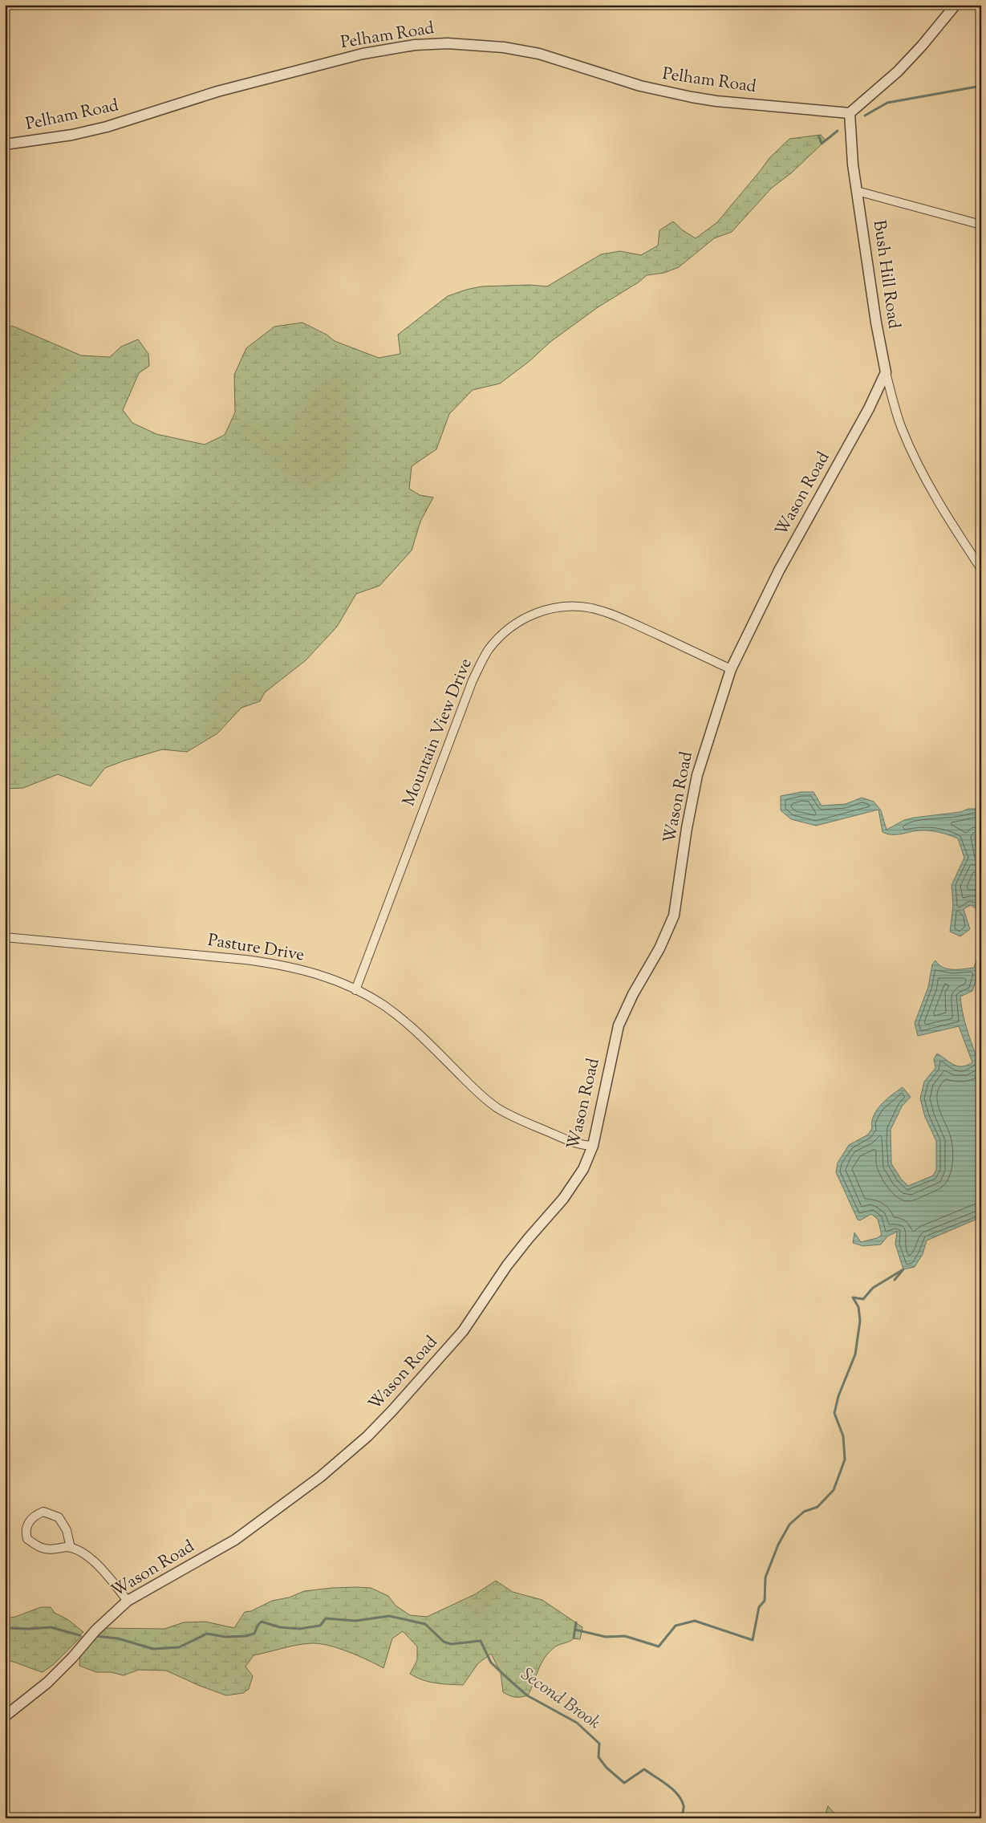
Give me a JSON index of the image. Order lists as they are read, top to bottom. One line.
{"streets":{"street":["Pelham Road","Bush Hill Road","Wason Road","Mountain View Drive","Pasture Drive"]},"crossings":[["Pelham Road","Bush Hill Road"],["Bush Hill Road","Wason Road"],["Wason Road","Mountain View Drive"],["Wason Road","Pasture Drive"],["Mountain View Drive","Pasture Drive"]],"water":["Second Brook"]}
